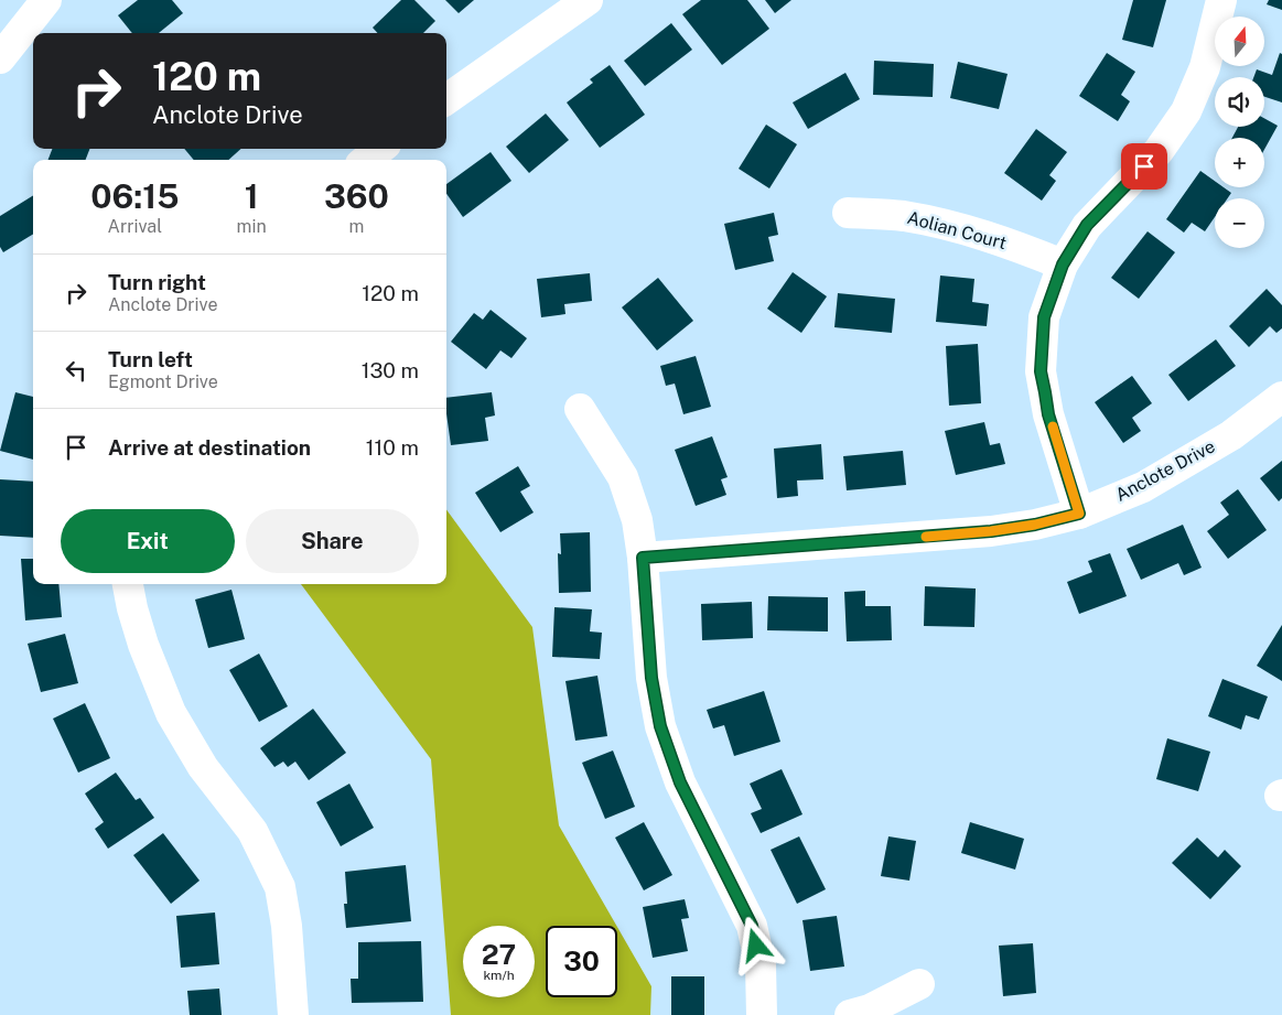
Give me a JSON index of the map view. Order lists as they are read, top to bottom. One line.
{"streets":{"street":["Aolian Court","Anclote Drive"]},"north":"top","page":{"map_buttons":["+","−"],"turn":["120 m","Anclote Drive"],"eta":["06:15","Arrival","1","min","360","m"],"list":[{"name":"Turn right","note":"Anclote Drive","value":"120 m"},{"name":"Turn left","note":"Egmont Drive","value":"130 m"},{"name":"Arrive at destination","value":"110 m"}],"buttons":["Exit","Share"],"speed":"27 km/h","limit":"30"}}
